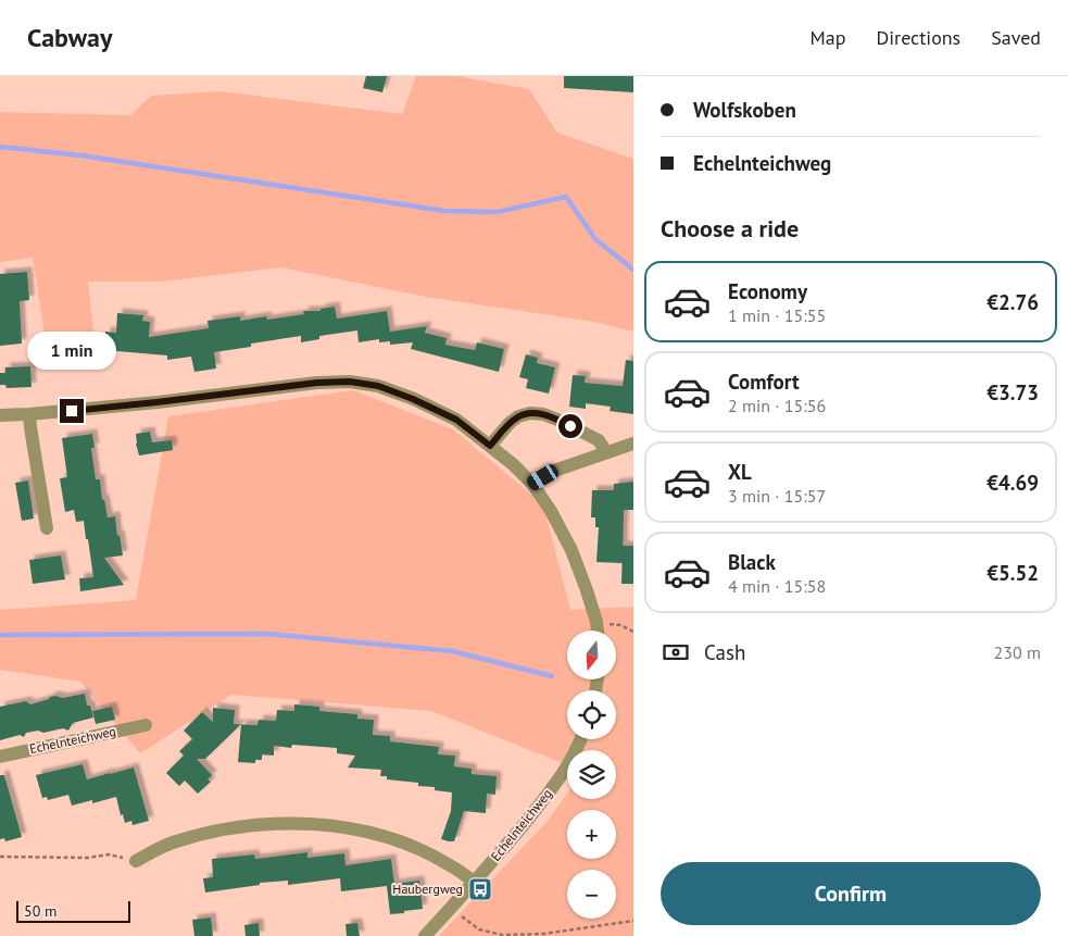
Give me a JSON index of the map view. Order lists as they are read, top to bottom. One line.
{"streets":{"street":["Echelnteichweg"]},"places":{"bus stop":["Haubergweg"]},"scale_bar":"50 m","north":"bottom","page":{"header":"Cabway","nav":["Map","Directions","Saved"],"banner":["Wolfskoben","Echelnteichweg"],"heading":"Choose a ride","list":[{"name":"Economy","note":"1 min · 15:55","value":"€2.76"},{"name":"Comfort","note":"2 min · 15:56","value":"€3.73"},{"name":"XL","note":"3 min · 15:57","value":"€4.69"},{"name":"Black","note":"4 min · 15:58","value":"€5.52"}],"bubble":"1 min","pay":["Cash","230 m"],"map_buttons":["+","−"],"buttons":"Confirm","scale":"50 m"}}
